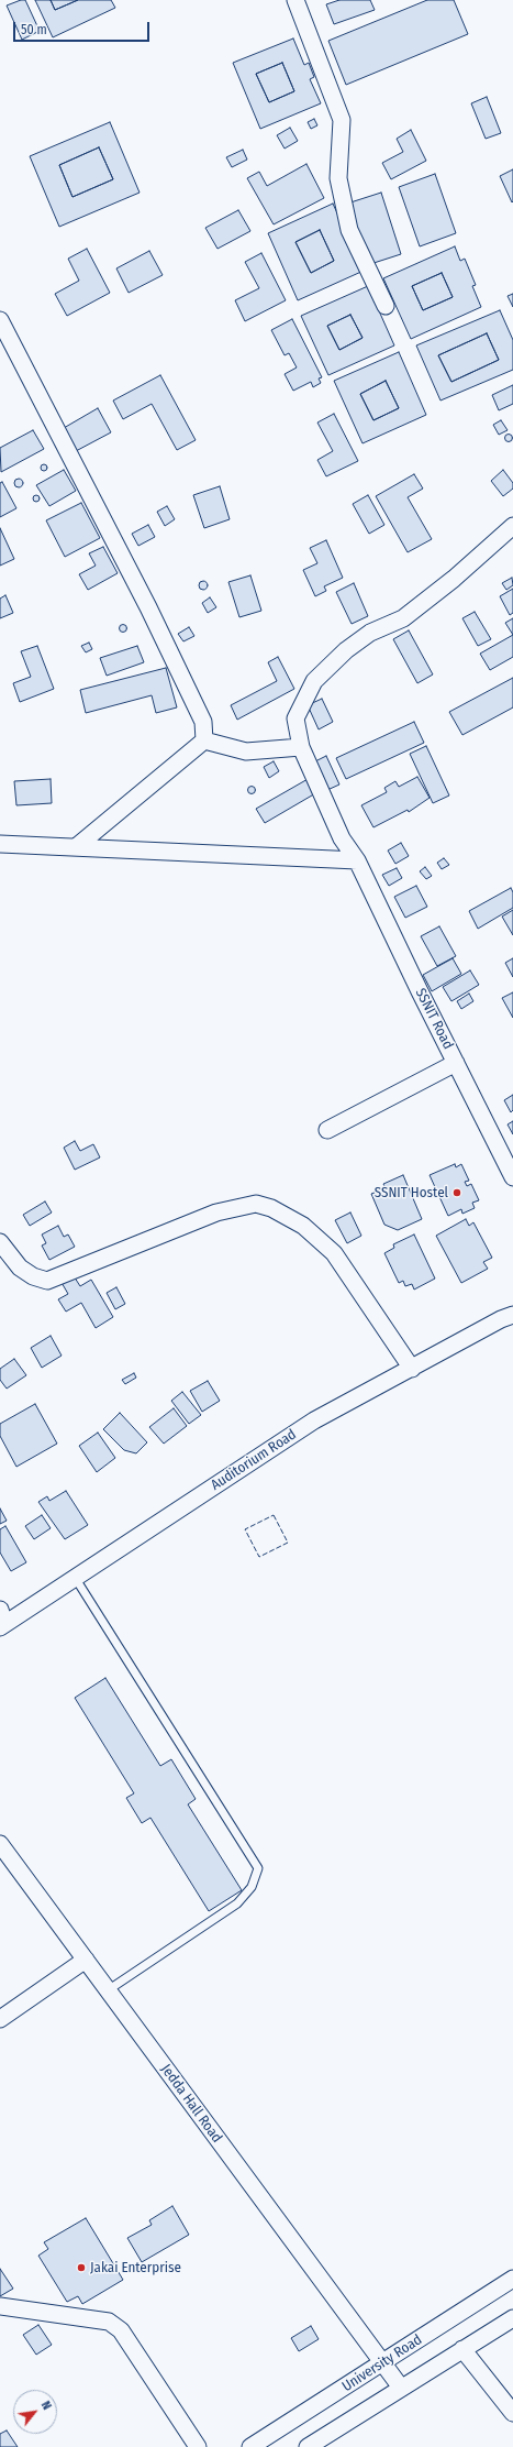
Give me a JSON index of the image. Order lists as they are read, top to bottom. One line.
{"streets":{"street":["SSNIT Road","Auditorium Road","Jedda Hall Road","University Road"]},"crossings":[["Jedda Hall Road","University Road"]],"places":["SSNIT Hostel","Jakai Enterprise"],"scale_bar":"50 m","north":"top right"}
